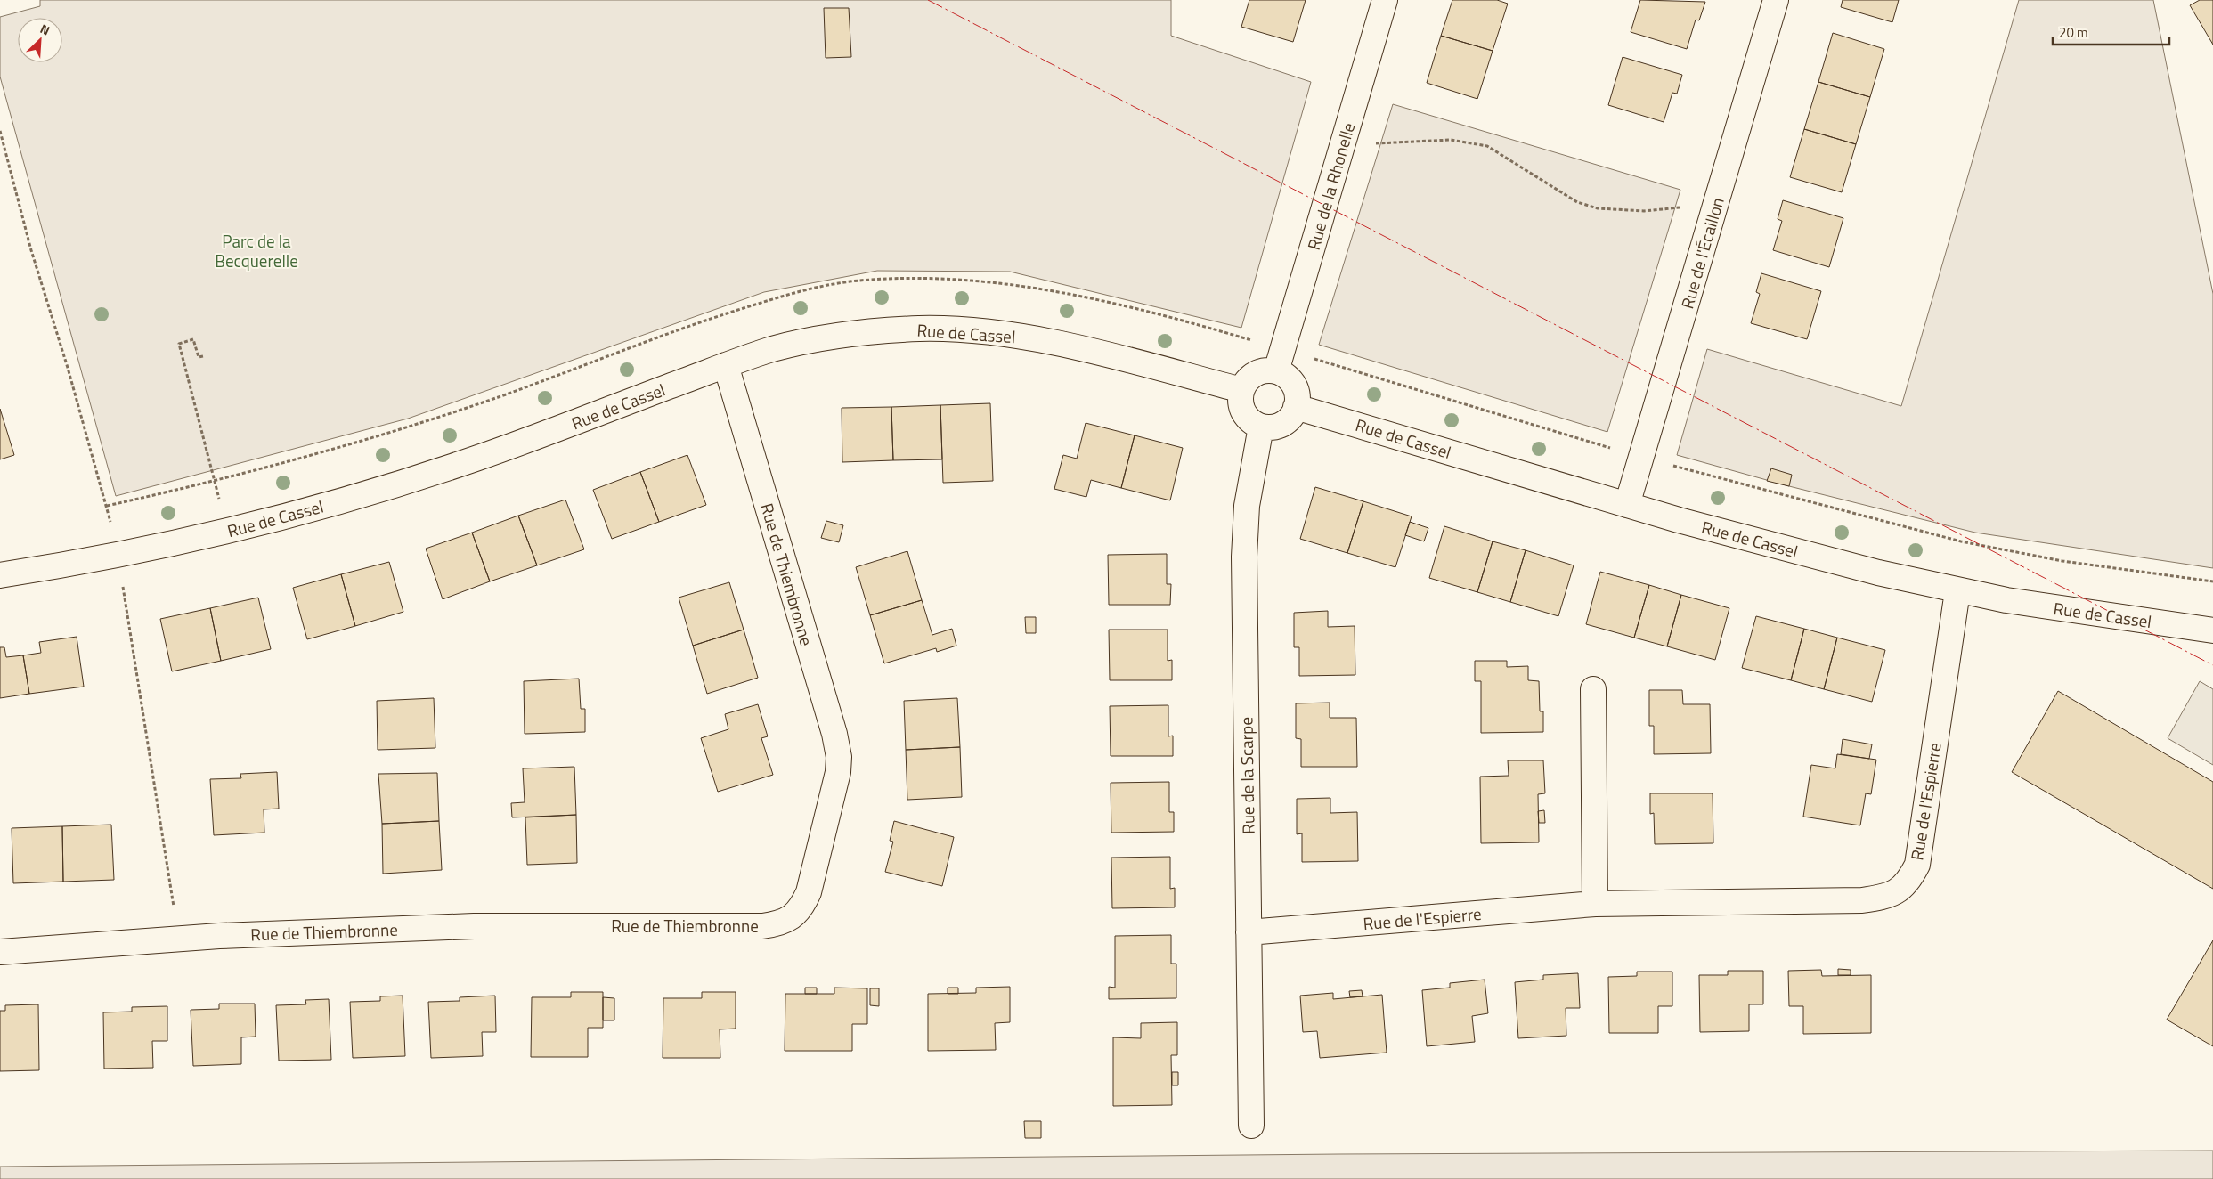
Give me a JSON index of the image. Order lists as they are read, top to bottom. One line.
{"streets":{"street":["Rue de la Rhonelle","Rue de l'Écaillon","Rue de Cassel","Rue de Thiembronne","Rue de la Scarpe","Rue de l'Espierre"]},"crossings":[["Rue de la Rhonelle","Rue de Cassel"],["Rue de la Rhonelle","Rue de la Scarpe"],["Rue de l'Écaillon","Rue de Cassel"],["Rue de Cassel","Rue de Thiembronne"],["Rue de Cassel","Rue de la Scarpe"],["Rue de Cassel","Rue de l'Espierre"],["Rue de la Scarpe","Rue de l'Espierre"]],"parks":["Parc de la Becquerelle"],"scale_bar":"20 m","north":"top right"}
